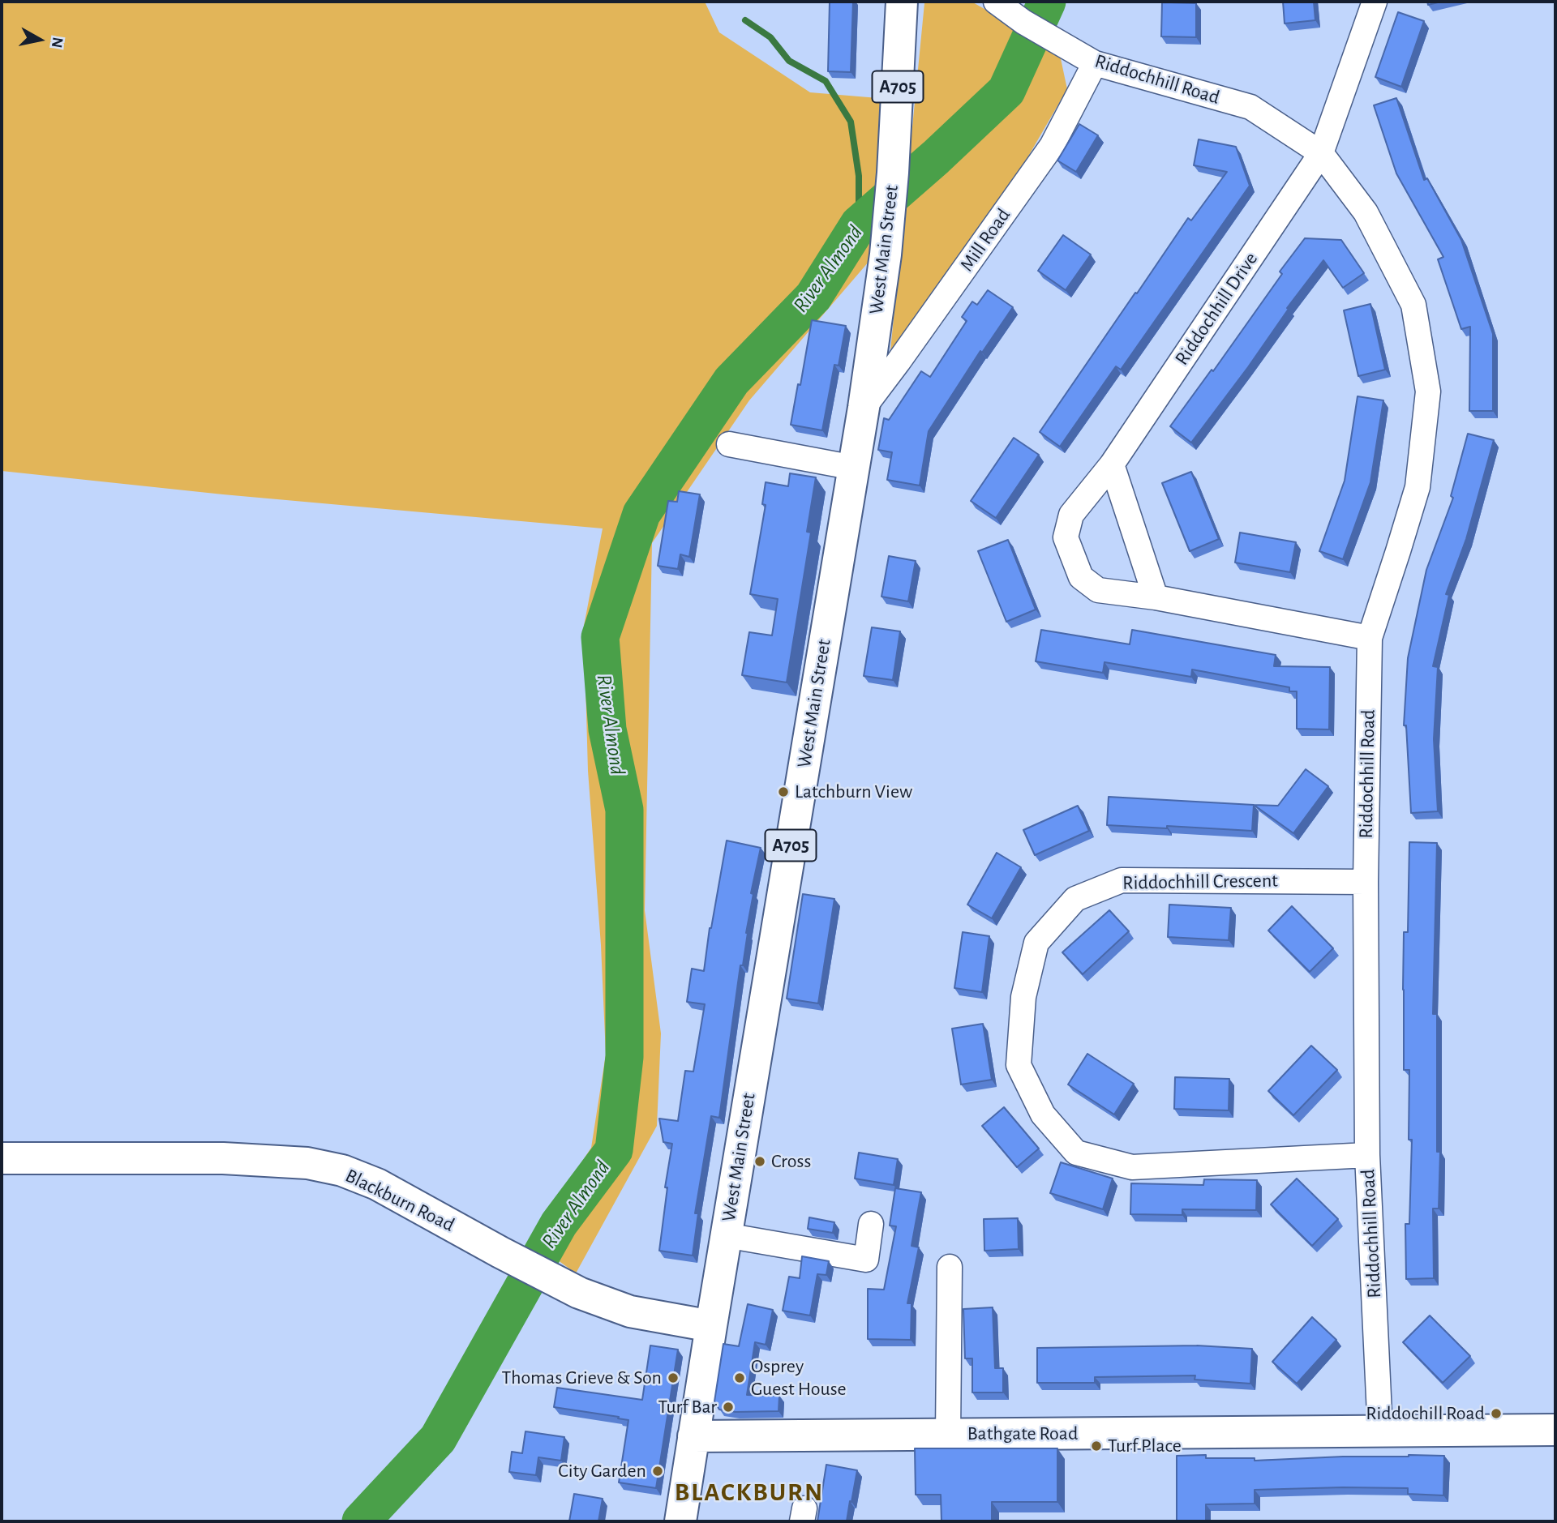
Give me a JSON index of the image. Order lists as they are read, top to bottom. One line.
{"streets":{"main road":["A705","West Main Street","Blackburn Road","Bathgate Road"],"street":["Riddochhill Road","Mill Road","Riddochhill Drive","Riddochhill Crescent"]},"crossings":[["Riddochhill Road","Mill Road"],["Riddochhill Road","Riddochhill Drive"],["Riddochhill Road","Riddochhill Crescent"],["Riddochhill Road","Bathgate Road"],["A705","West Main Street"],["A705","Bathgate Road"],["Mill Road","West Main Street"],["West Main Street","Blackburn Road"],["West Main Street","Bathgate Road"]],"districts":["BLACKBURN"],"water":["River Almond"],"places":["Latchburn View","Cross","Thomas Grieve & Son","Osprey Guest House","Turf Bar","Riddochill Road","Turf Place","City Garden"],"north":"right"}
